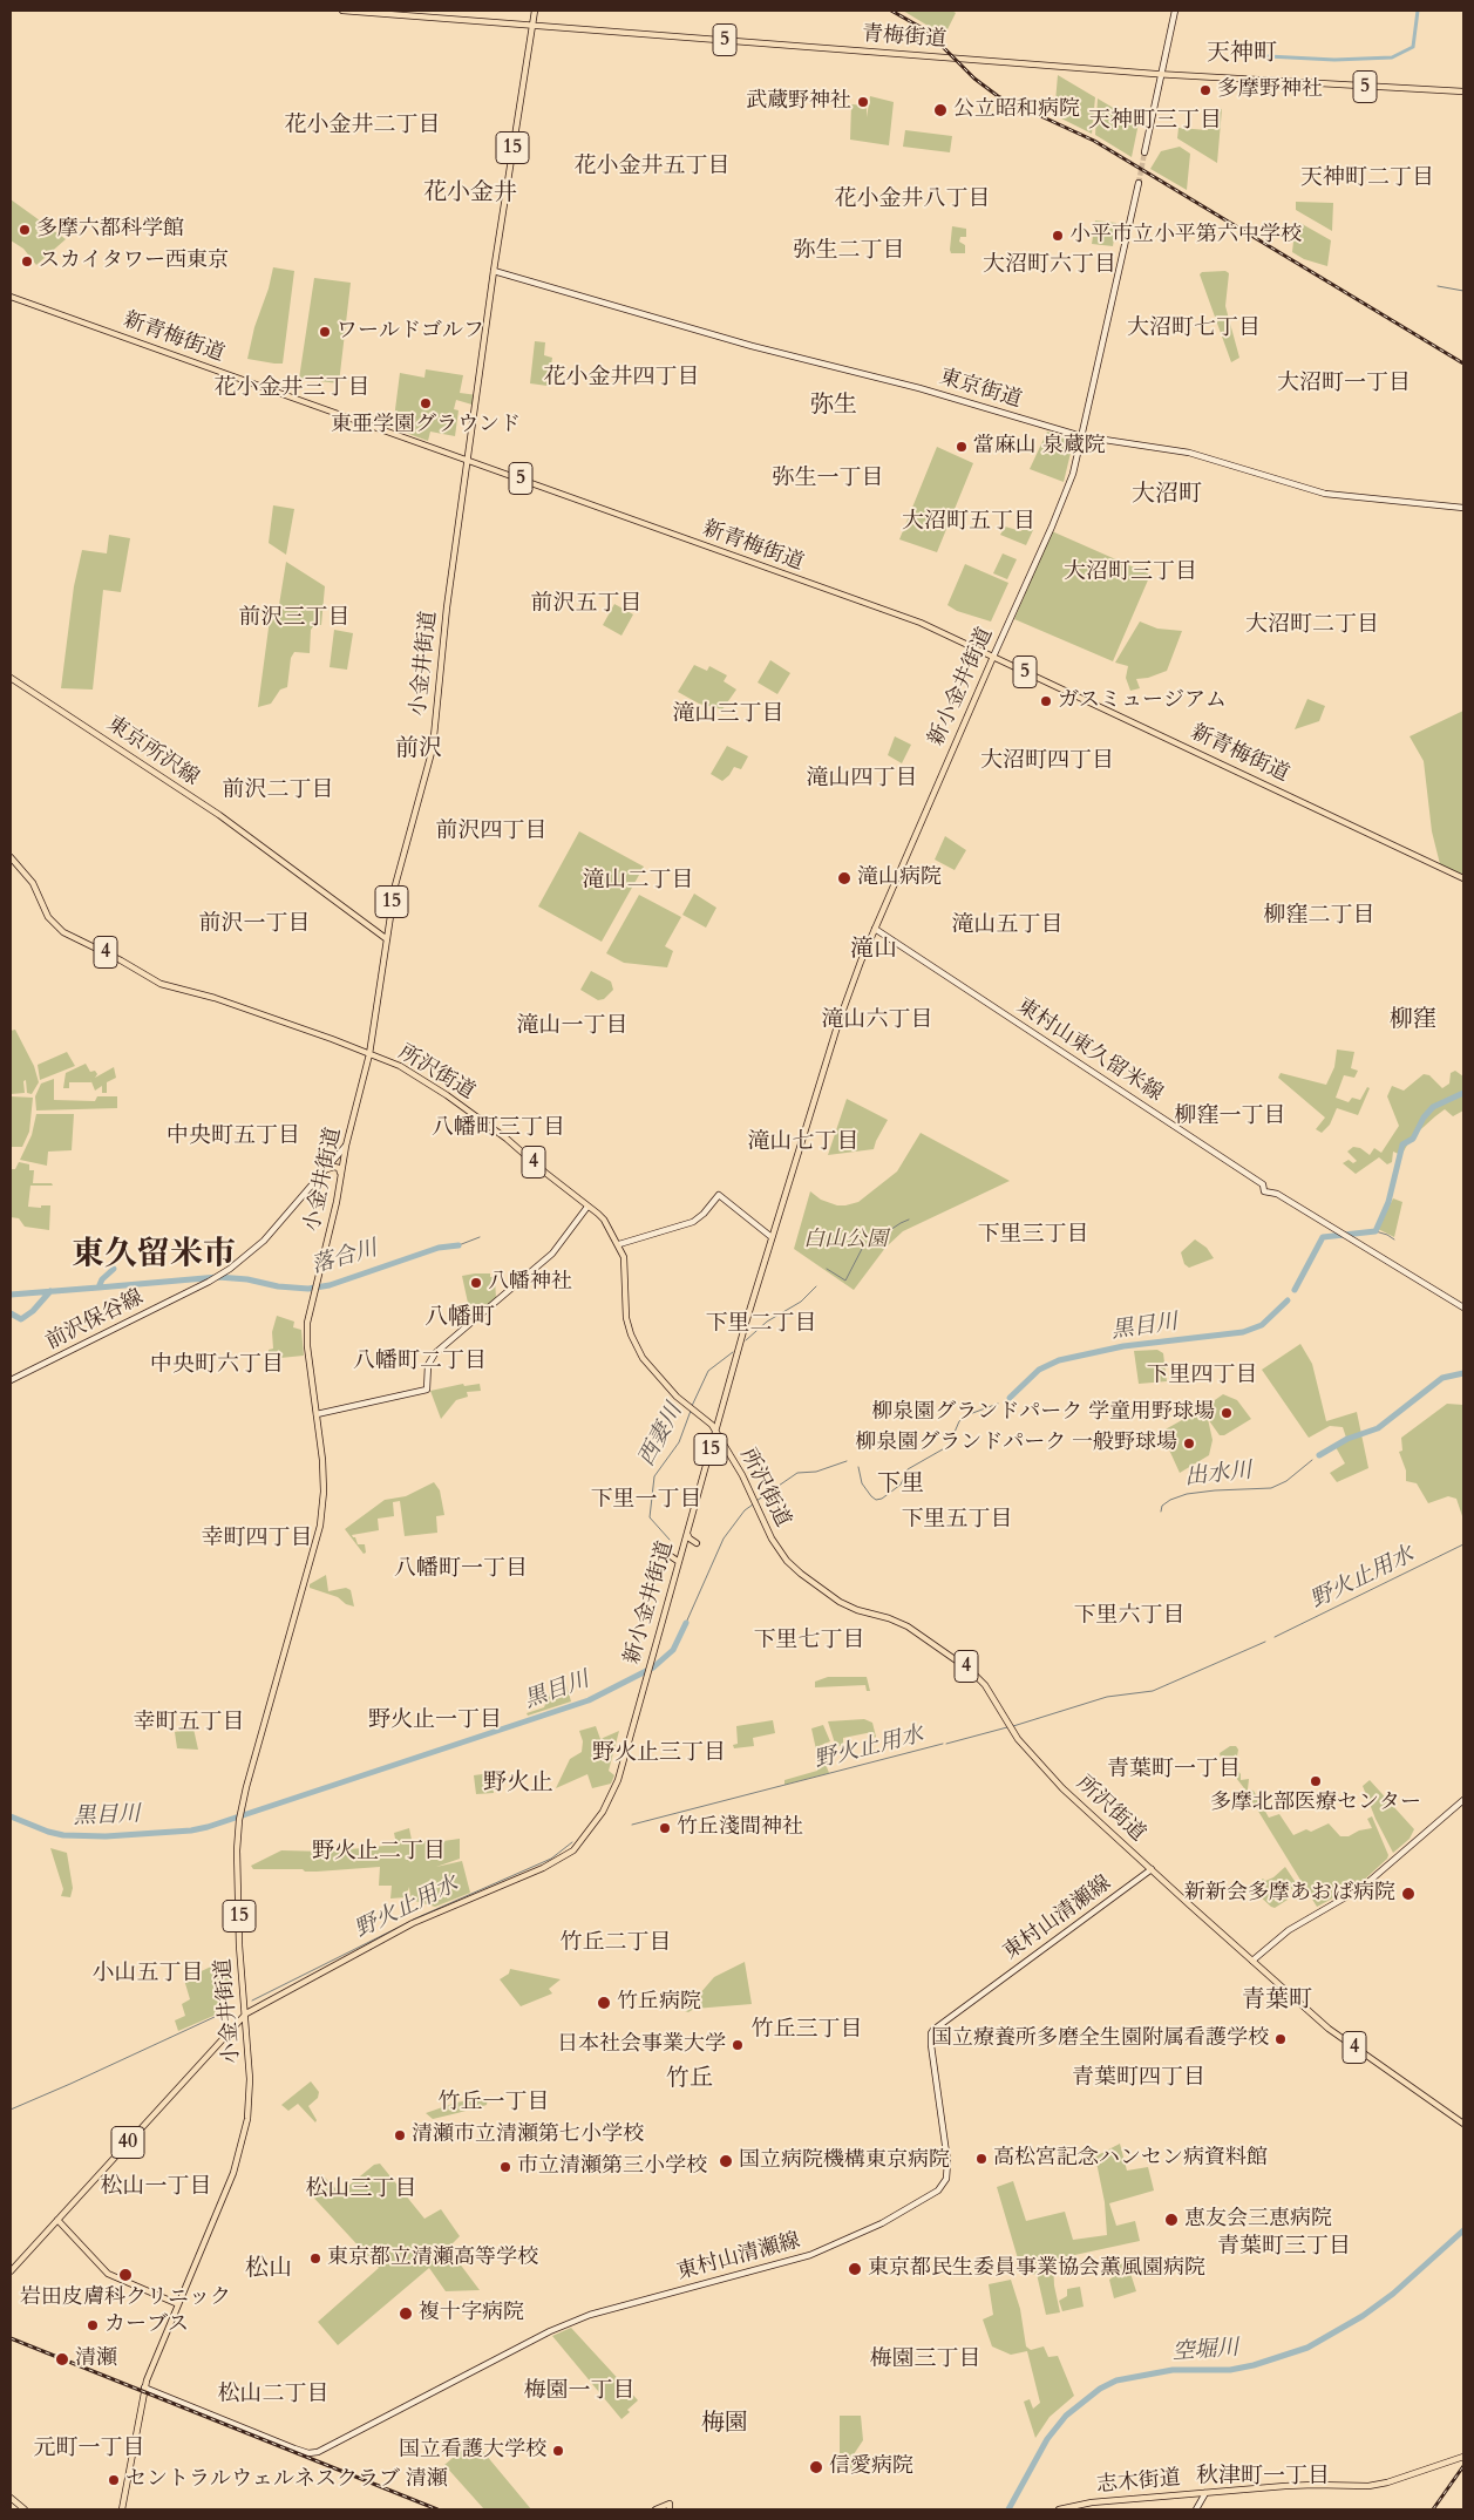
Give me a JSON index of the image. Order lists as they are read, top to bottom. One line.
{"streets":{"main road":["青梅街道","5","15","新青梅街道","東京街道","小金井街道","新小金井街道","東京所沢線","4","東村山東久留米線","所沢街道","前沢保谷線","東村山清瀬線","40","志木街道"]},"crossings":[["青梅街道","小金井街道"],["新青梅街道","小金井街道"],["新青梅街道","新小金井街道"],["東京街道","小金井街道"],["東京街道","新小金井街道"],["小金井街道","新小金井街道"],["小金井街道","東京所沢線"],["小金井街道","所沢街道"],["小金井街道","前沢保谷線"],["小金井街道","東村山清瀬線"],["新小金井街道","東村山東久留米線"],["新小金井街道","所沢街道"],["所沢街道","東村山清瀬線"]],"districts":["天神町","天神町三丁目","花小金井二丁目","花小金井五丁目","天神町二丁目","花小金井","花小金井八丁目","弥生二丁目","大沼町六丁目","大沼町七丁目","花小金井四丁目","大沼町一丁目","花小金井三丁目","弥生","弥生一丁目","大沼町","大沼町五丁目","大沼町三丁目","前沢五丁目","前沢三丁目","大沼町二丁目","滝山三丁目","前沢","大沼町四丁目","滝山四丁目","前沢二丁目","前沢四丁目","滝山二丁目","柳窪二丁目","前沢一丁目","滝山五丁目","滝山","柳窪","滝山六丁目","滝山一丁目","柳窪一丁目","八幡町三丁目","中央町五丁目","滝山七丁目","下里三丁目","東久留米市","八幡町","下里二丁目","八幡町二丁目","中央町六丁目","下里四丁目","下里","下里一丁目","下里五丁目","幸町四丁目","八幡町一丁目","下里六丁目","下里七丁目","野火止一丁目","幸町五丁目","野火止三丁目","青葉町一丁目","野火止","野火止二丁目","竹丘二丁目","小山五丁目","青葉町","竹丘三丁目","竹丘","青葉町四丁目","竹丘一丁目","松山一丁目","松山三丁目","青葉町三丁目","松山","梅園三丁目","梅園一丁目","松山二丁目","梅園","元町一丁目","秋津町一丁目"],"water":["落合川","黒目川","西妻川","出水川","野火止用水","空堀川"],"parks":["白山公園"],"places":["多摩野神社","武蔵野神社","公立昭和病院","多摩六都科学館","小平市立小平第六中学校","スカイタワー西東京","ワールドゴルフ","東亜学園グラウンド","當麻山 泉蔵院","ガスミュージアム","滝山病院","八幡神社","柳泉園グランドパーク 学童用野球場","柳泉園グランドパーク 一般野球場","多摩北部医療センター","竹丘淺間神社","新新会多摩あおば病院","竹丘病院","国立療養所多磨全生園附属看護学校","日本社会事業大学","清瀬市立清瀬第七小学校","高松宮記念ハンセン病資料館","国立病院機構東京病院","市立清瀬第三小学校","恵友会三恵病院","東京都立清瀬高等学校","東京都民生委員事業協会薫風園病院","岩田皮膚科クリニック","複十字病院","カーブス","清瀬","国立看護大学校","信愛病院","セントラルウェルネスクラブ 清瀬"]}
